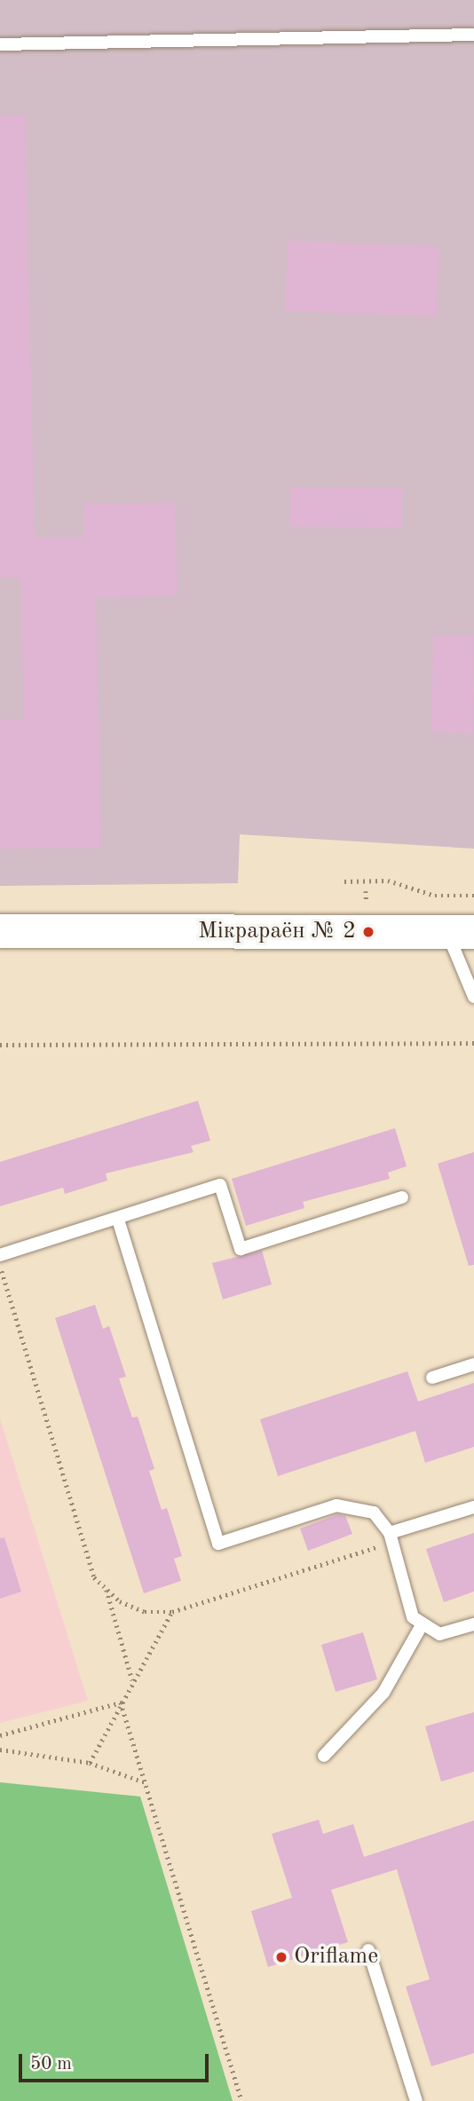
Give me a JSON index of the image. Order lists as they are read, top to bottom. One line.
{"places":["Мікрараён № 2","Oriflame"],"scale_bar":"50 m"}
